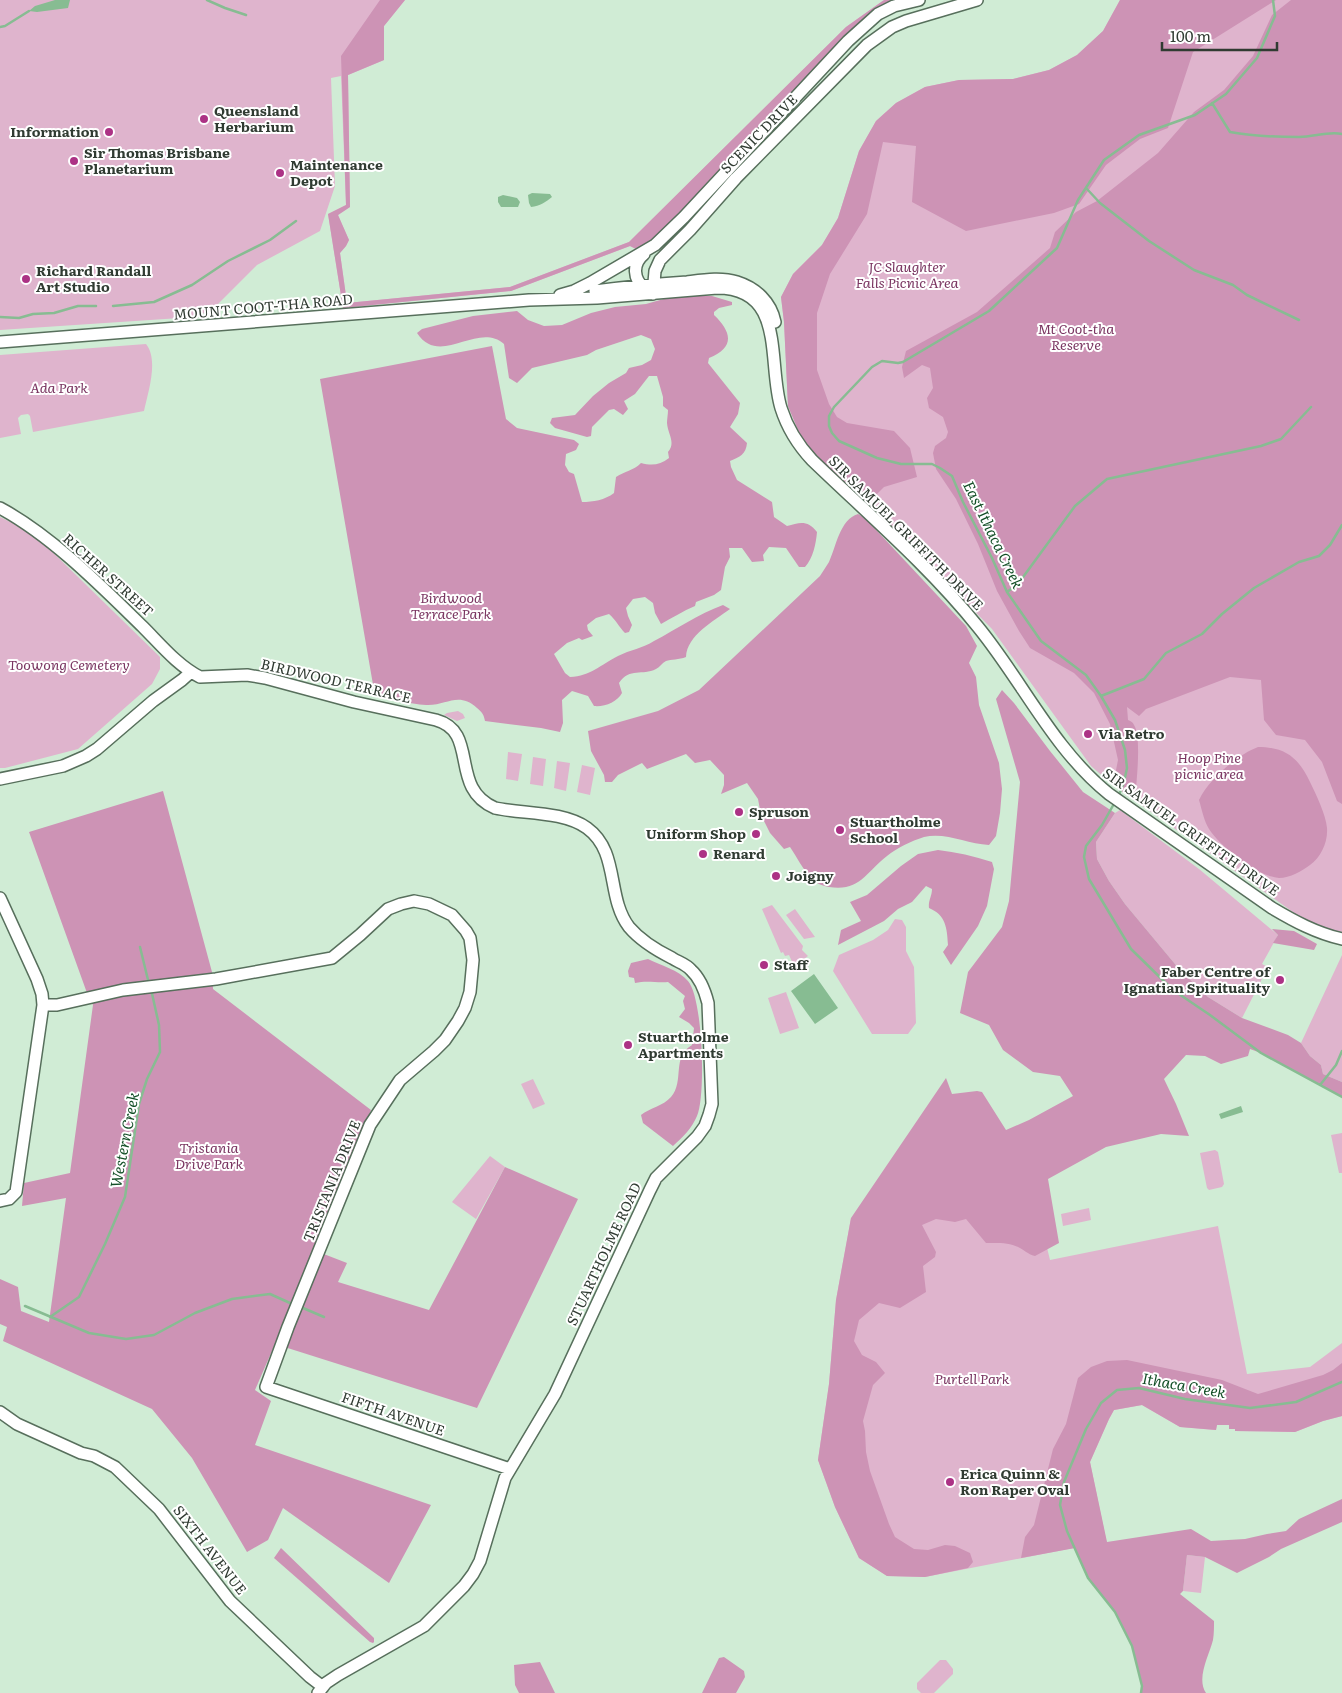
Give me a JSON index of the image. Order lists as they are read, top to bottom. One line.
{"streets":{"main road":["SCENIC DRIVE","MOUNT COOT-THA ROAD","SIR SAMUEL GRIFFITH DRIVE","RICHER STREET","BIRDWOOD TERRACE","TRISTANIA DRIVE","STUARTHOLME ROAD","FIFTH AVENUE","SIXTH AVENUE"]},"crossings":[["SCENIC DRIVE","MOUNT COOT-THA ROAD"],["SCENIC DRIVE","SIR SAMUEL GRIFFITH DRIVE"],["MOUNT COOT-THA ROAD","SIR SAMUEL GRIFFITH DRIVE"],["RICHER STREET","BIRDWOOD TERRACE"],["BIRDWOOD TERRACE","STUARTHOLME ROAD"],["TRISTANIA DRIVE","FIFTH AVENUE"],["STUARTHOLME ROAD","FIFTH AVENUE"],["STUARTHOLME ROAD","SIXTH AVENUE"]],"water":["East Ithaca Creek","Western Creek","Ithaca Creek"],"parks":["JC Slaughter Falls Picnic Area","Mt Coot-tha Reserve","Ada Park","Birdwood Terrace Park","Toowong Cemetery","Hoop Pine picnic area","Tristania Drive Park","Purtell Park"],"places":["Queensland Herbarium","Information","Sir Thomas Brisbane Planetarium","Maintenance Depot","Richard Randall Art Studio","Via Retro","Spruson","Stuartholme School","Uniform Shop","Renard","Joigny","Staff","Faber Centre of Ignatian Spirituality","Stuartholme Apartments","Erica Quinn & Ron Raper Oval"],"scale_bar":"100 m"}
